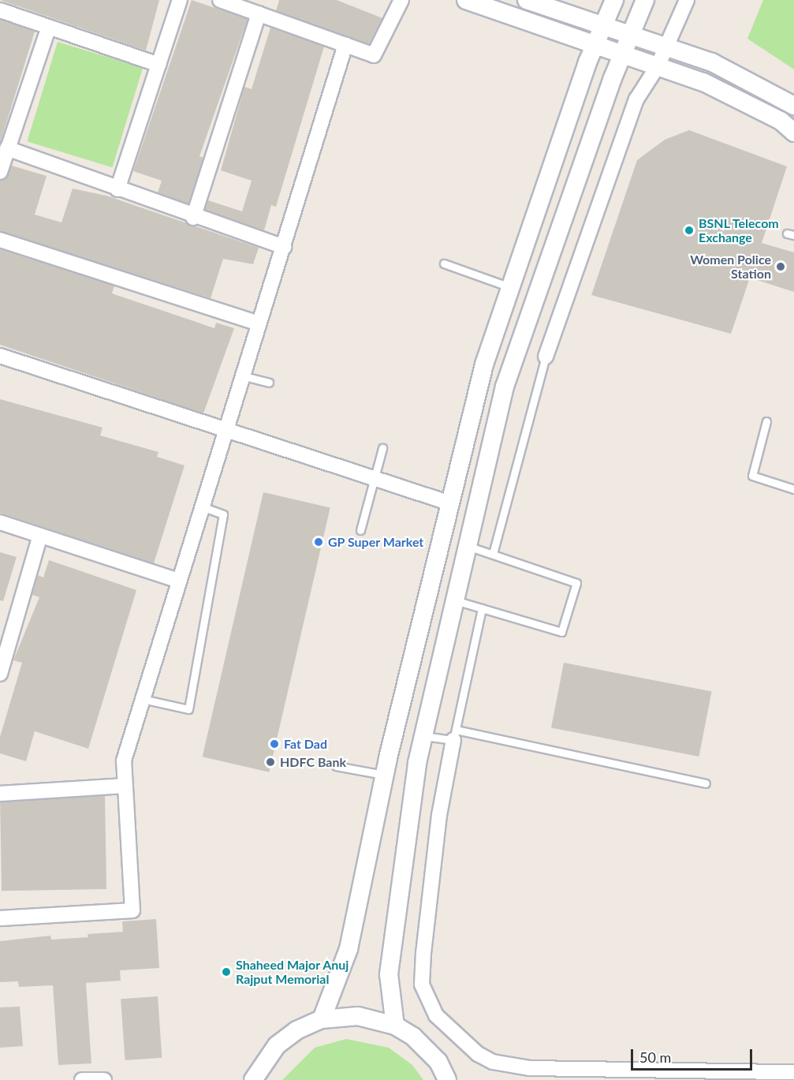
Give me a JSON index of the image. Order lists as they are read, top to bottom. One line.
{"places":["BSNL Telecom Exchange","Women Police Station","GP Super Market","Fat Dad","HDFC Bank","Shaheed Major Anuj Rajput Memorial"],"scale_bar":"50 m"}
